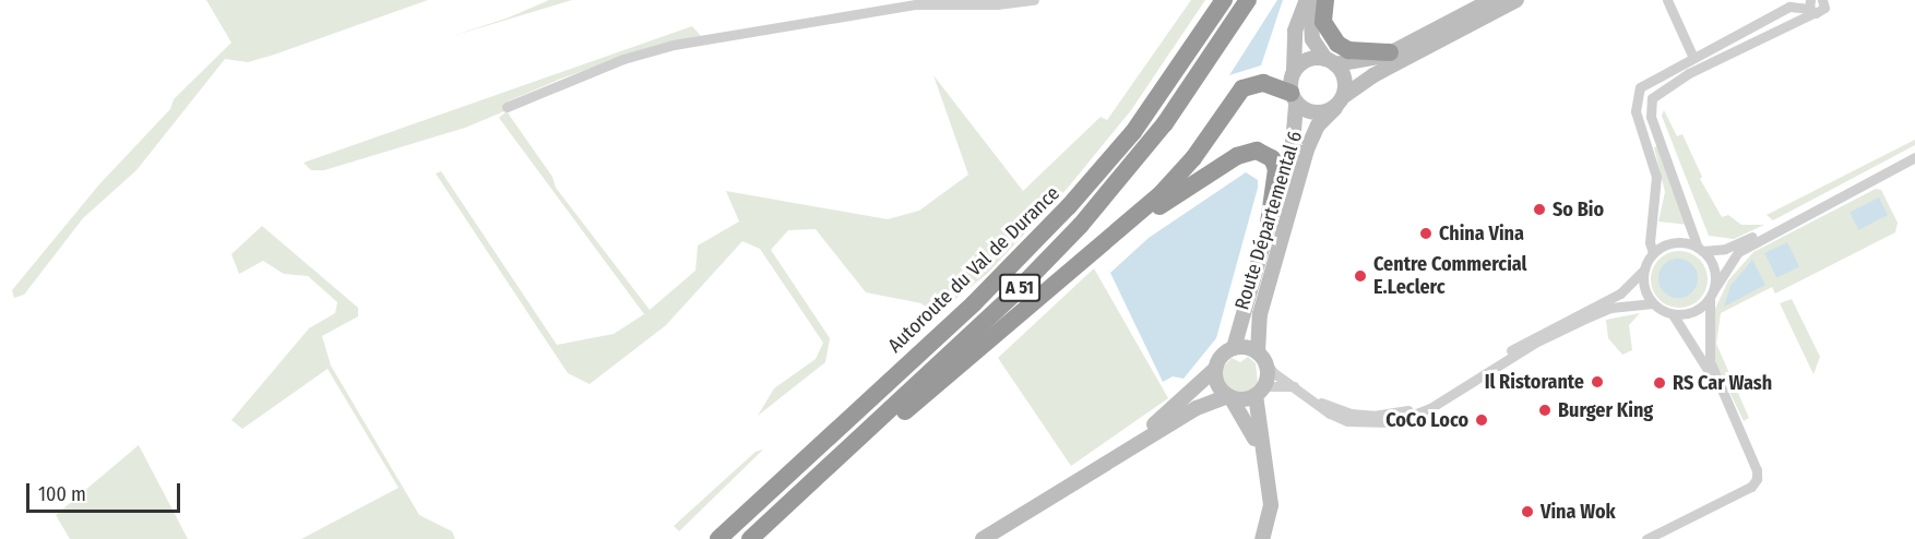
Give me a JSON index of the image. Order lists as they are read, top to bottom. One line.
{"streets":{"highway":["Autoroute du Val de Durance","A 51"],"main road":["Route Départemental 6"]},"places":["So Bio","China Vina","Centre Commercial E.Leclerc","Il Ristorante","RS Car Wash","Burger King","CoCo Loco","Vina Wok"],"scale_bar":"100 m"}
